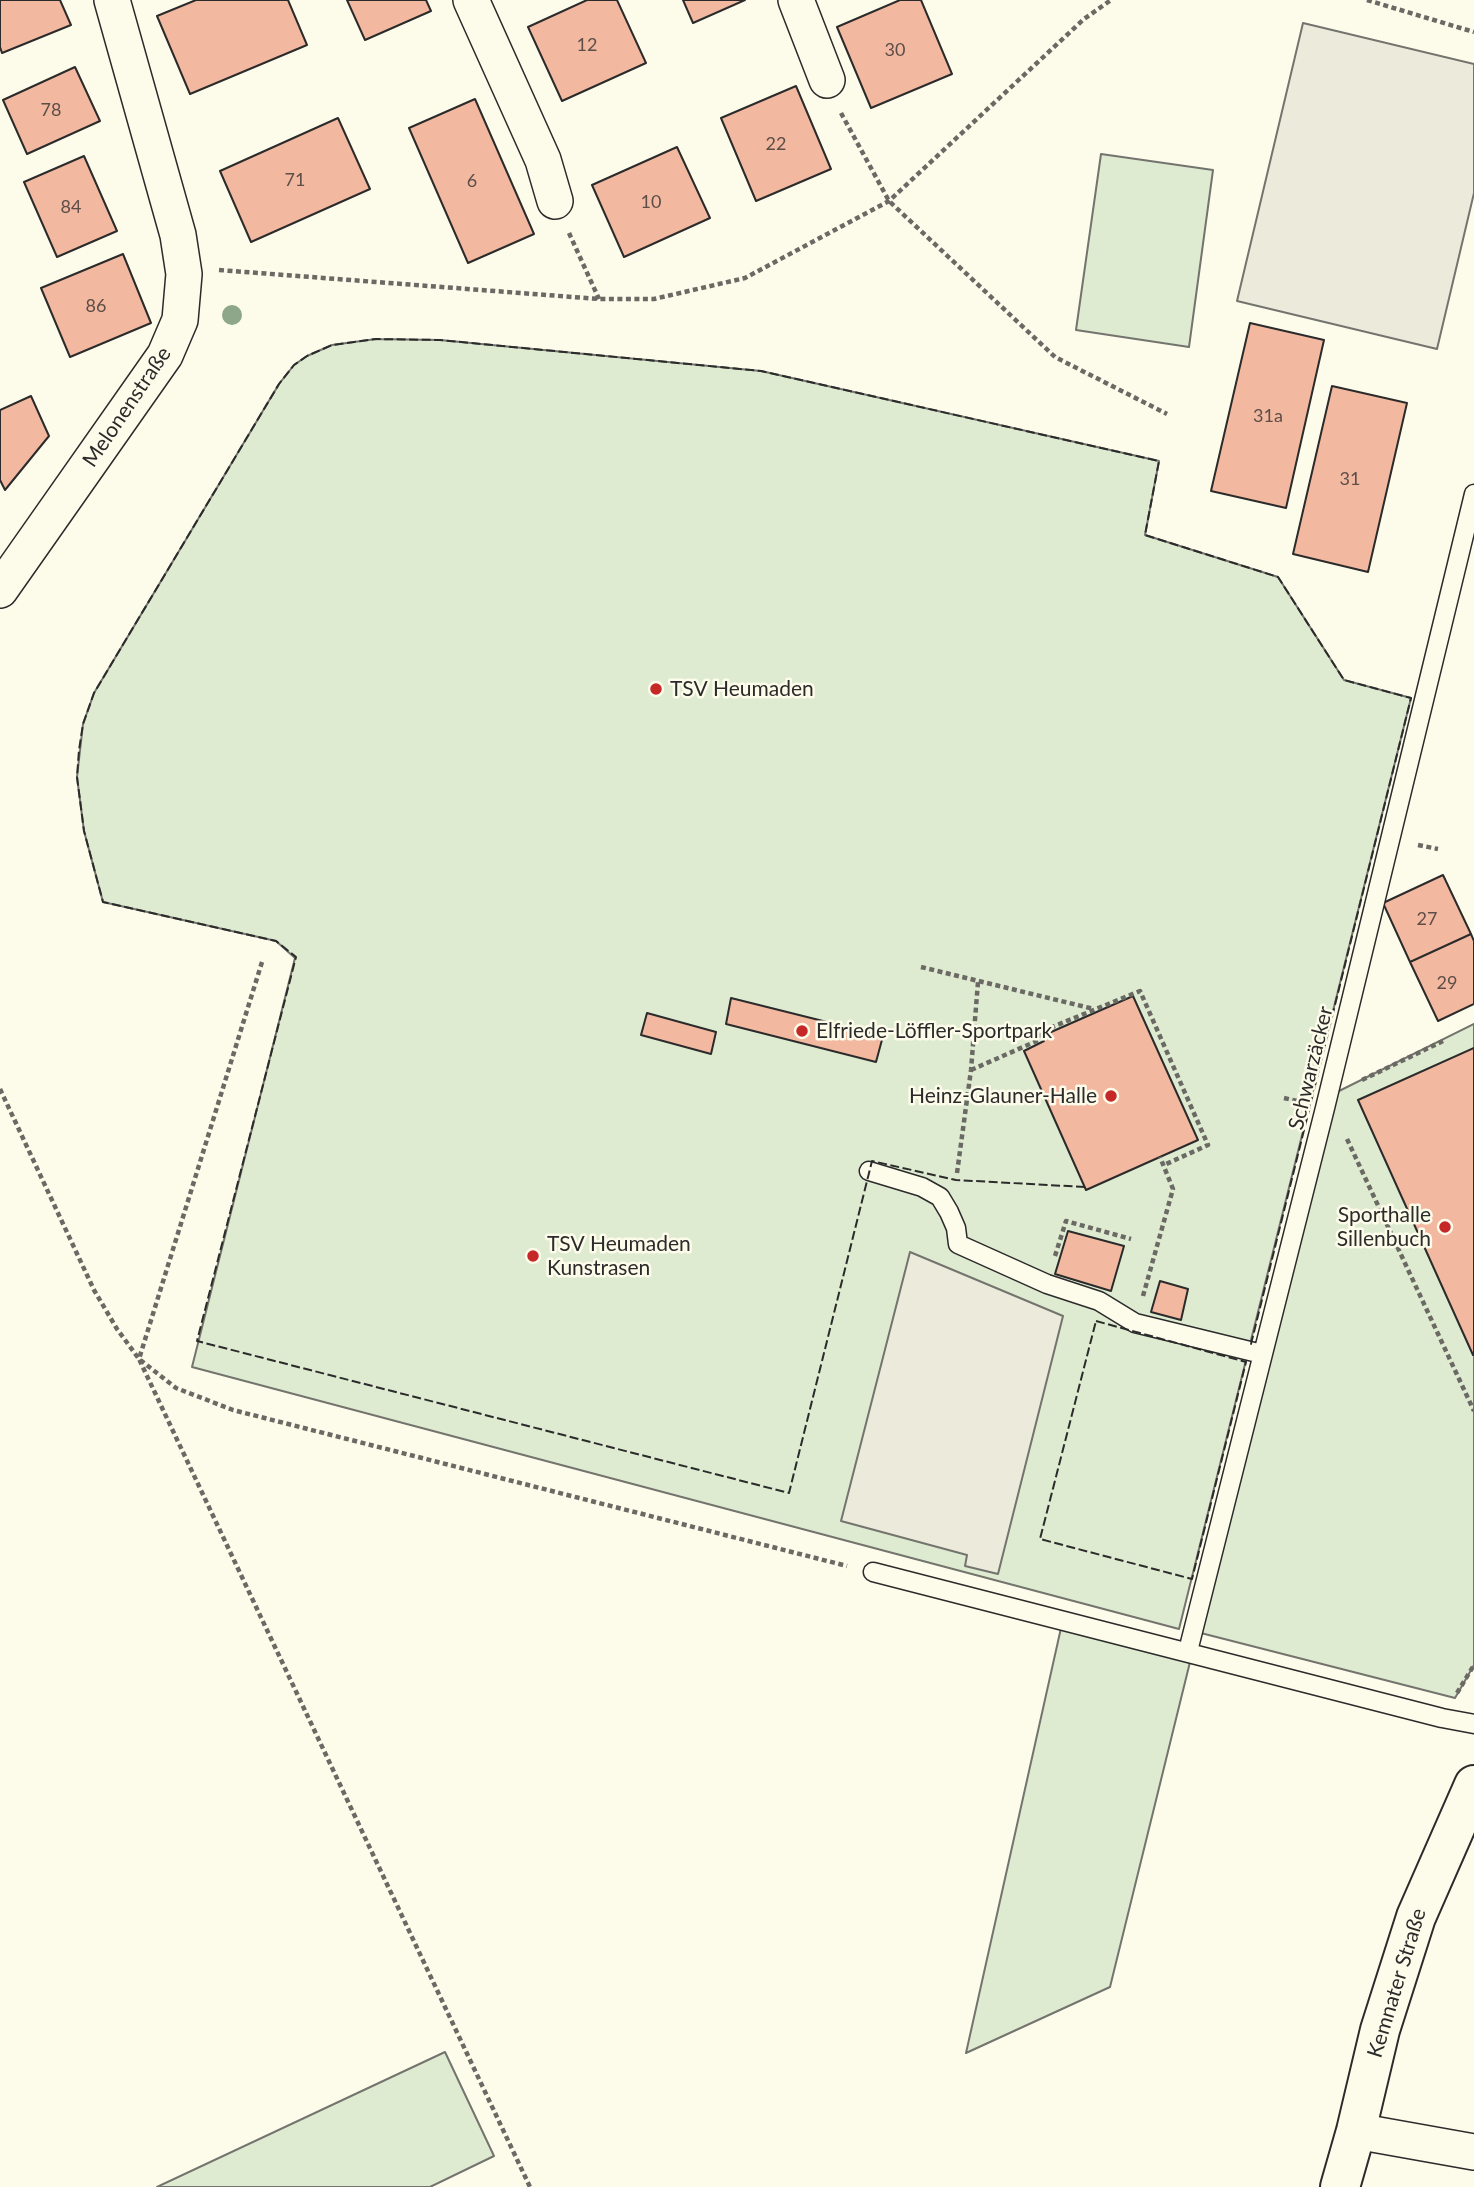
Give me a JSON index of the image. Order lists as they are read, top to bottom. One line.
{"streets":{"street":["Melonenstraße","Kemnater Straße"],"lane":["Schwarzäcker"]},"places":["TSV Heumaden","Elfriede-Löffler-Sportpark","Heinz-Glauner-Halle","Sporthalle Sillenbuch","TSV Heumaden Kunstrasen"],"house_numbers":["12","30","78","22","71","6","10","84","86","31a","31","27","29"]}
